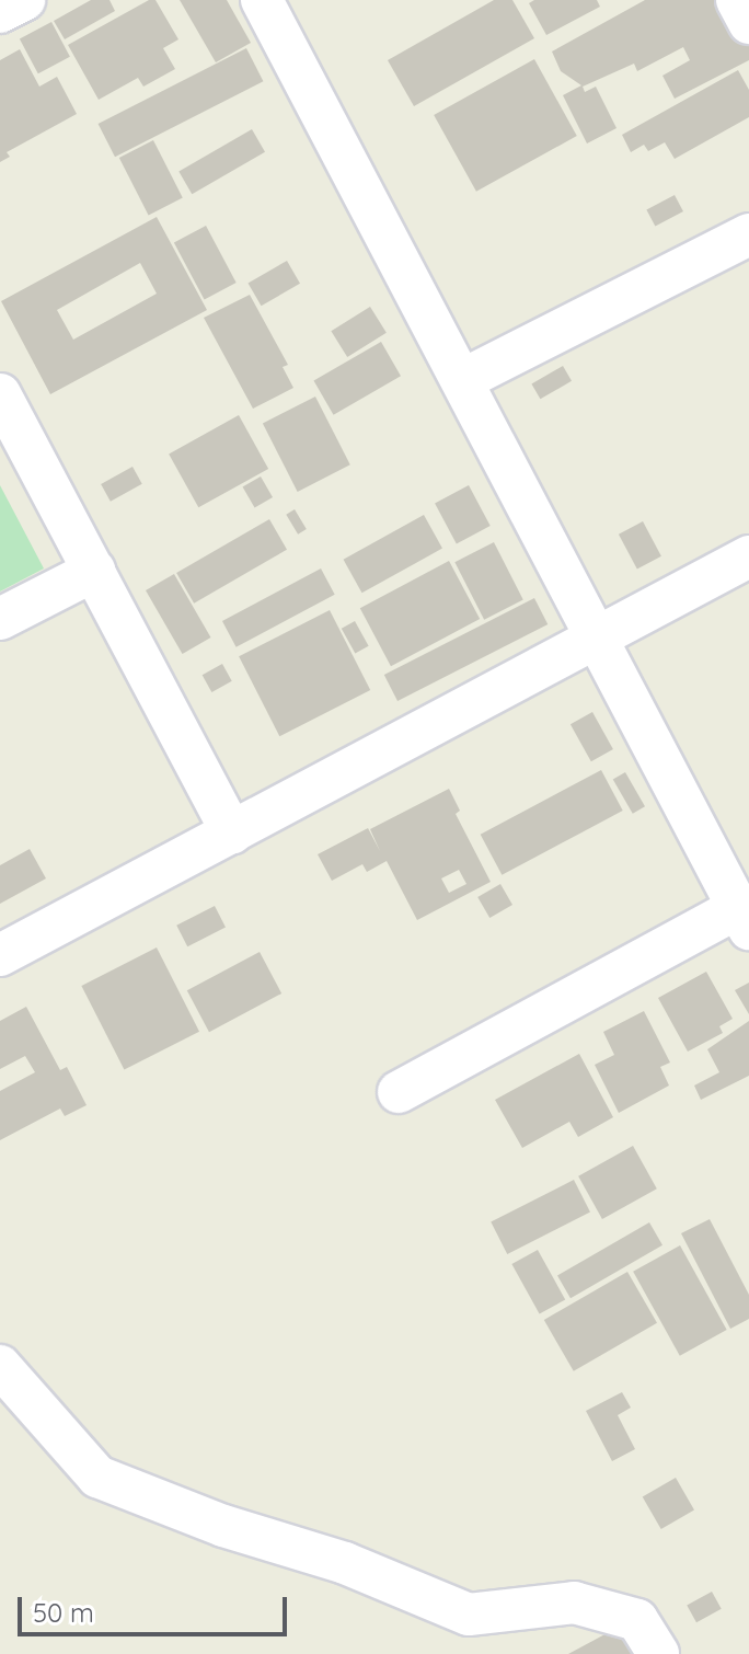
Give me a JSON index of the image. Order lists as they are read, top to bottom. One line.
{"scale_bar":"50 m"}
